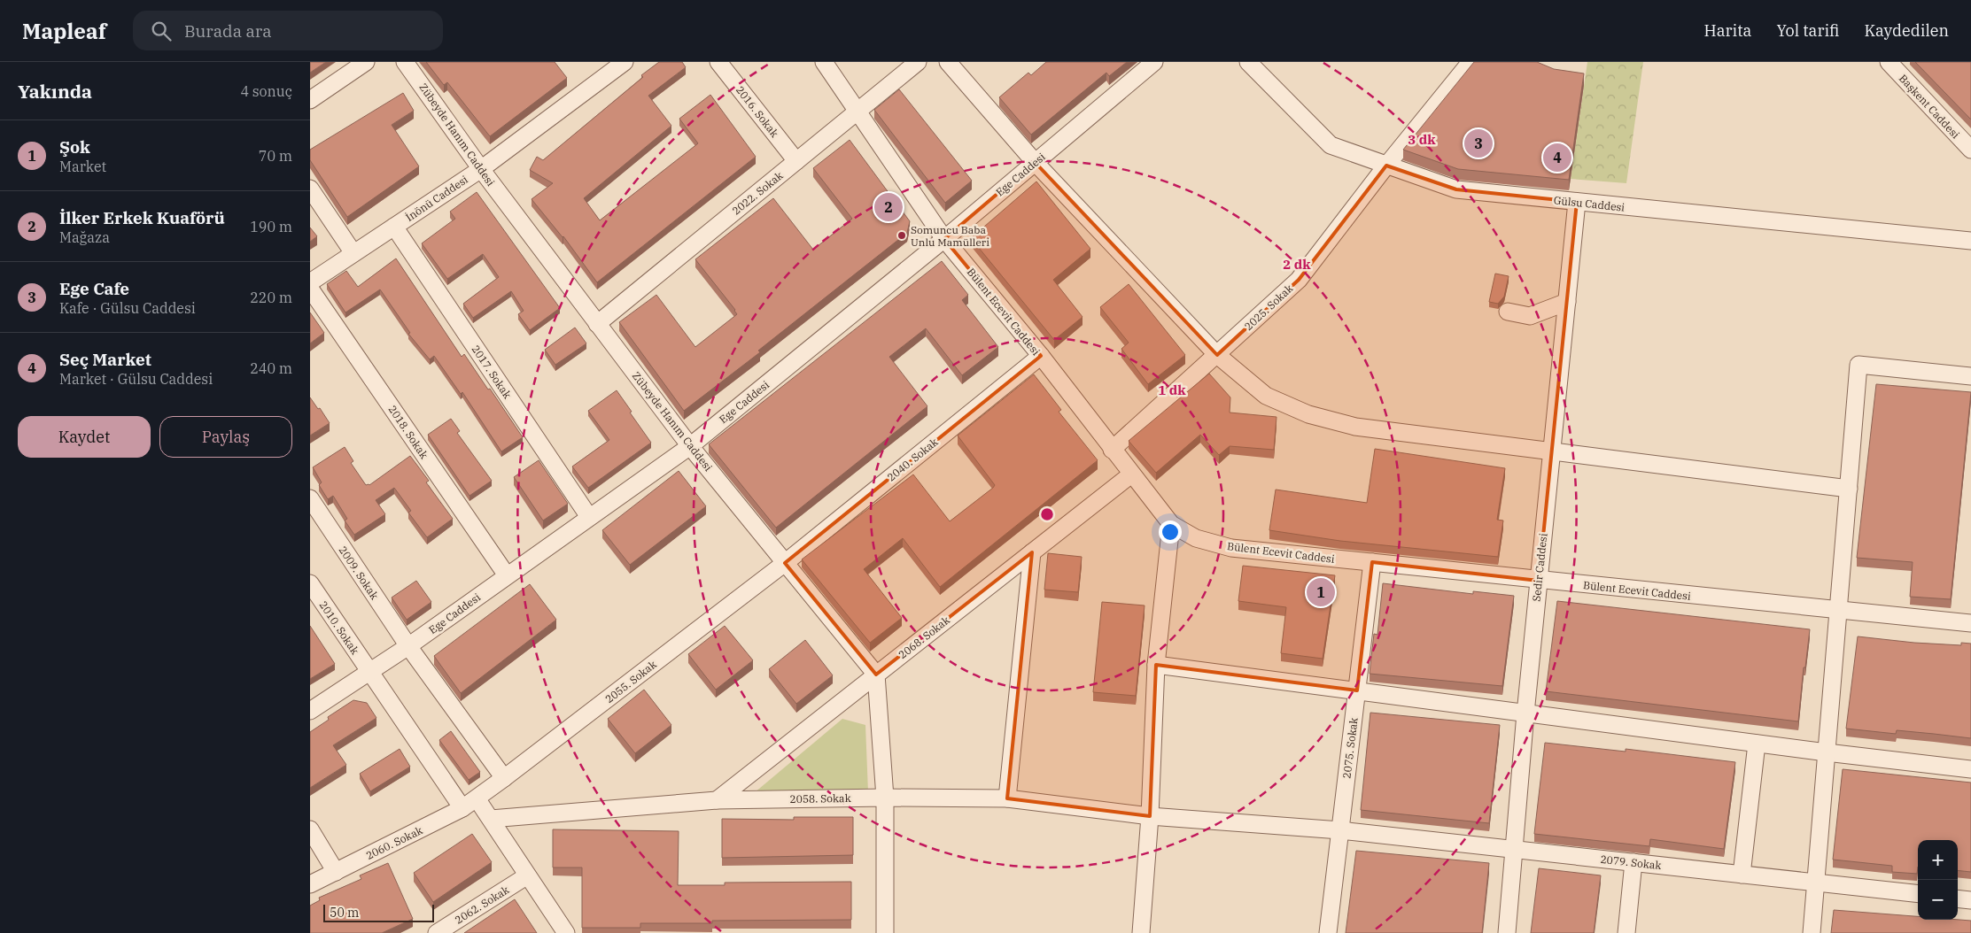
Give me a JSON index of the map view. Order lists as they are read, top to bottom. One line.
{"streets":{"street":["Başkent Caddesi","2016. Sokak","Zübeyde Hanım Caddesi","Ege Caddesi","2022. Sokak","İnönü Caddesi","Gülsu Caddesi","2025. Sokak","Bülent Ecevit Caddesi","2017. Sokak","2018. Sokak","2040. Sokak","Sedir Caddesi","2009. Sokak","2010. Sokak","2068. Sokak","2055. Sokak","2075. Sokak","2058. Sokak","2060. Sokak","2079. Sokak","2062. Sokak"]},"crossings":[["2016. Sokak","2022. Sokak"],["Zübeyde Hanım Caddesi","Ege Caddesi"],["Zübeyde Hanım Caddesi","2022. Sokak"],["Zübeyde Hanım Caddesi","İnönü Caddesi"],["Zübeyde Hanım Caddesi","2040. Sokak"],["Zübeyde Hanım Caddesi","2068. Sokak"],["Zübeyde Hanım Caddesi","2055. Sokak"],["Ege Caddesi","Bülent Ecevit Caddesi"],["Ege Caddesi","2017. Sokak"],["Ege Caddesi","2018. Sokak"],["Ege Caddesi","2009. Sokak"],["Ege Caddesi","2010. Sokak"],["2022. Sokak","Bülent Ecevit Caddesi"],["İnönü Caddesi","2017. Sokak"],["Gülsu Caddesi","2025. Sokak"],["Gülsu Caddesi","Sedir Caddesi"],["2025. Sokak","Bülent Ecevit Caddesi"],["Bülent Ecevit Caddesi","2040. Sokak"],["Bülent Ecevit Caddesi","Sedir Caddesi"],["Bülent Ecevit Caddesi","2068. Sokak"],["Bülent Ecevit Caddesi","2075. Sokak"],["2040. Sokak","2055. Sokak"],["Sedir Caddesi","2079. Sokak"],["2009. Sokak","2055. Sokak"],["2010. Sokak","2060. Sokak"],["2068. Sokak","2058. Sokak"],["2055. Sokak","2060. Sokak"],["2075. Sokak","2058. Sokak"],["2075. Sokak","2079. Sokak"],["2058. Sokak","2079. Sokak"]],"places":["Somuncu Baba Unlu Mamülleri"],"scale_bar":"50 m","page":{"header":"Mapleaf","search":"Burada ara","nav":["Harita","Yol tarifi","Kaydedilen"],"heading":["Yakında","4 sonuç"],"list":[{"mark":"1","name":"Şok","note":"Market","value":"70 m"},{"mark":"2","name":"İlker Erkek Kuaförü","note":"Mağaza","value":"190 m"},{"mark":"3","name":"Ege Cafe","note":"Kafe · Gülsu Caddesi","value":"220 m"},{"mark":"4","name":"Seç Market","note":"Market · Gülsu Caddesi","value":"240 m"}],"pins":["3","4","2","1"],"buttons":["Kaydet","Paylaş"],"map_buttons":["+","−"],"scale":"50 m"},"rings":["3 dk","2 dk","1 dk"]}
